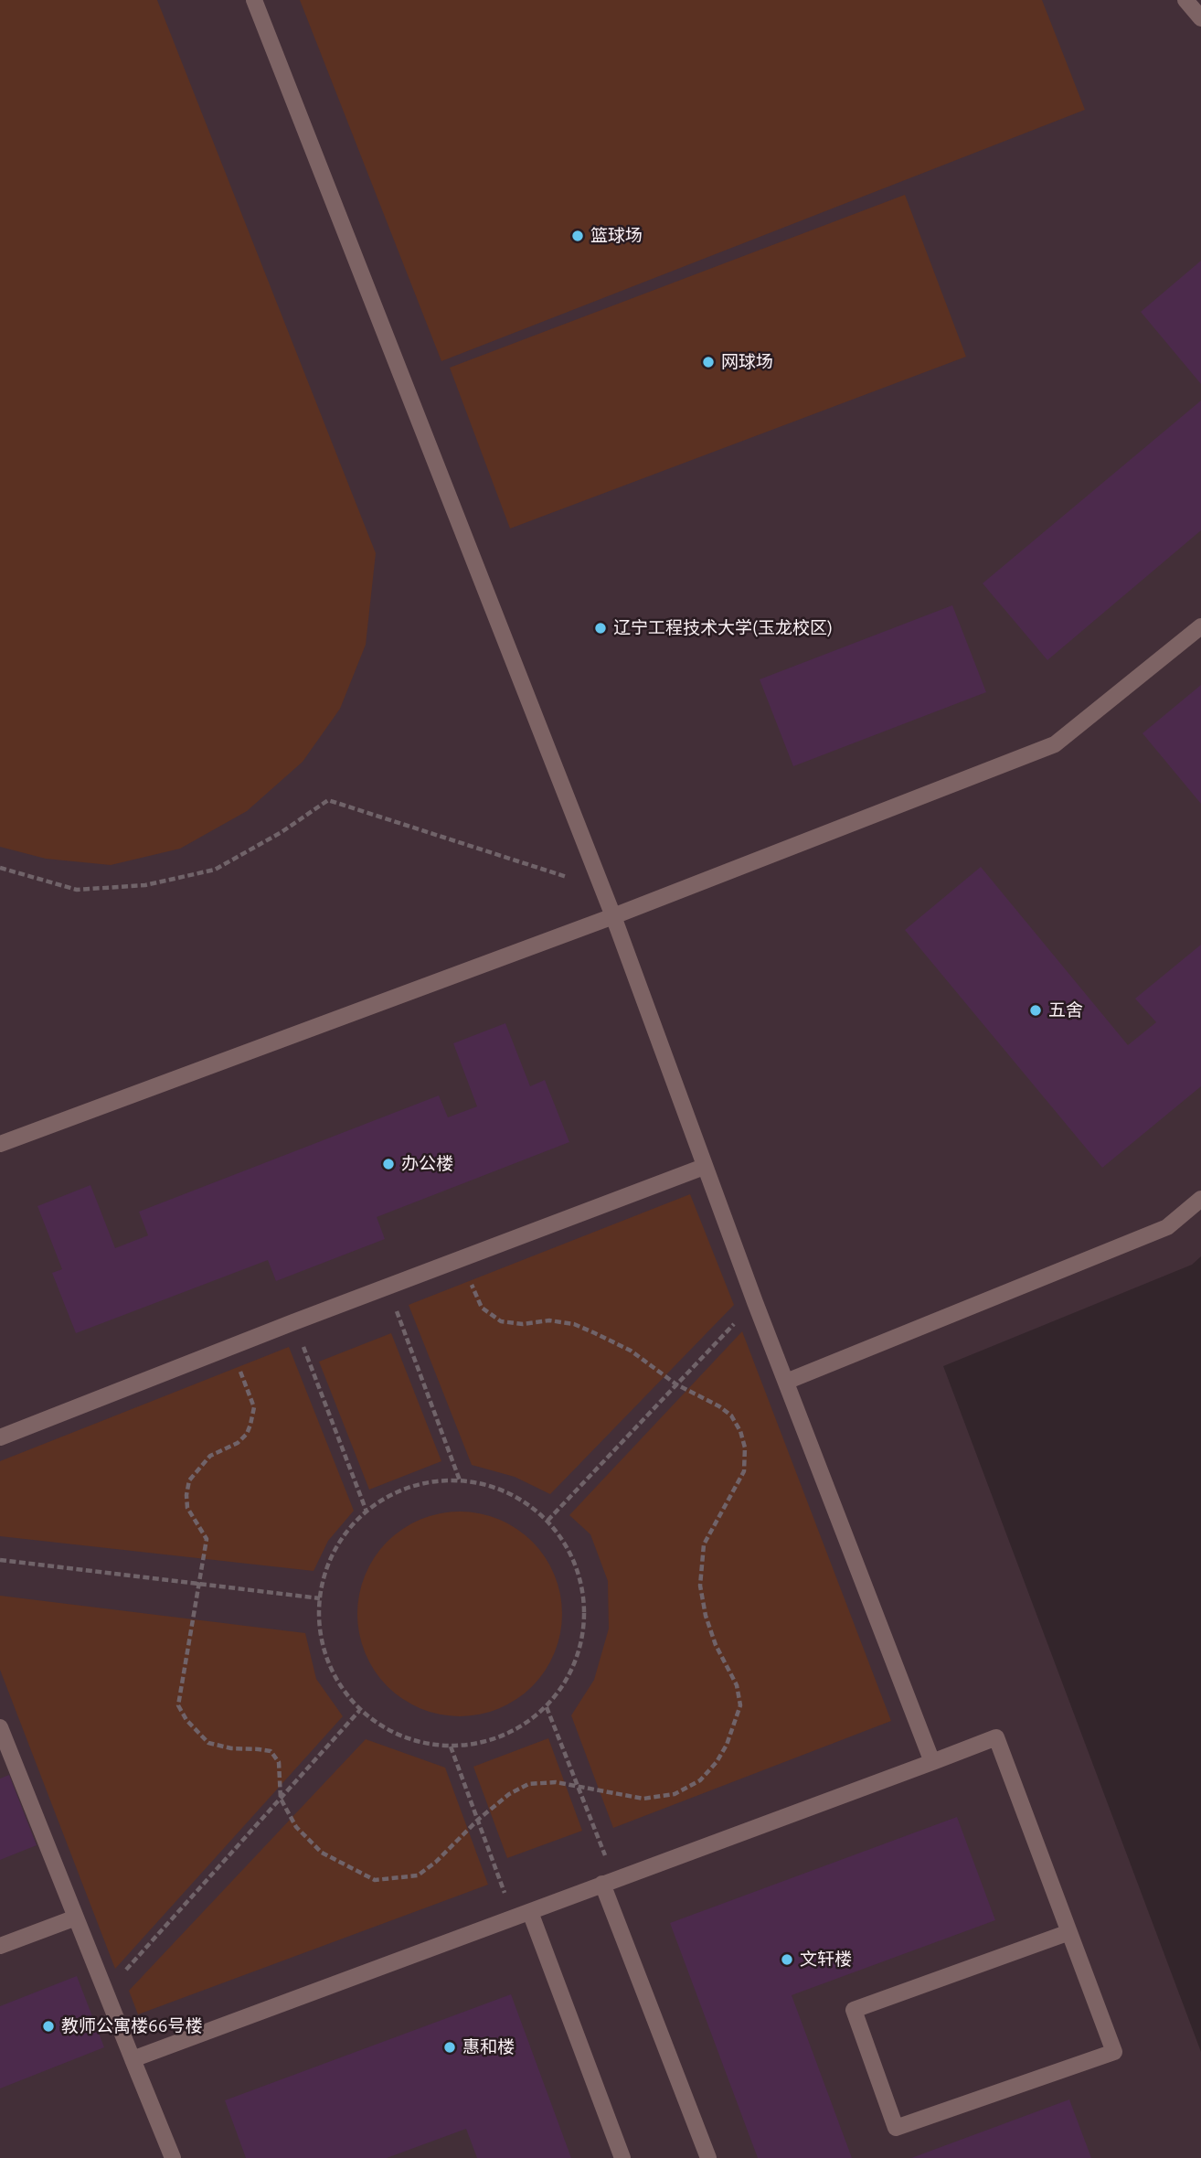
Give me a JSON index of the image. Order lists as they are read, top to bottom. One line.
{"places":["篮球场","网球场","辽宁工程技术大学(玉龙校区)","五舍","办公楼","文轩楼","教师公寓楼66号楼","惠和楼"]}
